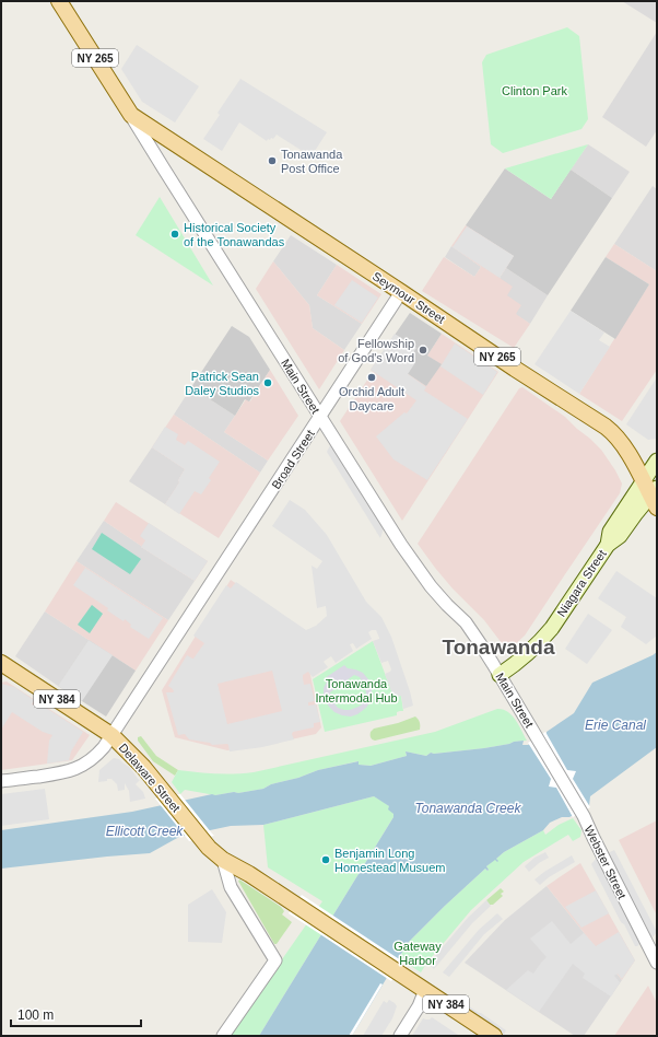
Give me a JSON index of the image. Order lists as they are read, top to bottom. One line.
{"streets":{"main road":["NY 265","Seymour Street","Main Street","Niagara Street","NY 384","Delaware Street"],"street":["Broad Street","Webster Street"]},"crossings":[["Seymour Street","Main Street"],["Seymour Street","Broad Street"],["Seymour Street","Niagara Street"],["Main Street","Broad Street"],["Main Street","Niagara Street"],["Main Street","Webster Street"],["Broad Street","Delaware Street"],["NY 384","Delaware Street"]],"districts":["Tonawanda"],"water":["Erie Canal","Tonawanda Creek","Ellicott Creek"],"parks":["Clinton Park","Tonawanda Intermodal Hub","Gateway Harbor"],"places":["Tonawanda Post Office","Historical Society of the Tonawandas","Fellowship of God's Word","Orchid Adult Daycare","Patrick Sean Daley Studios","Benjamin Long Homestead Musuem"],"scale_bar":"100 m"}
